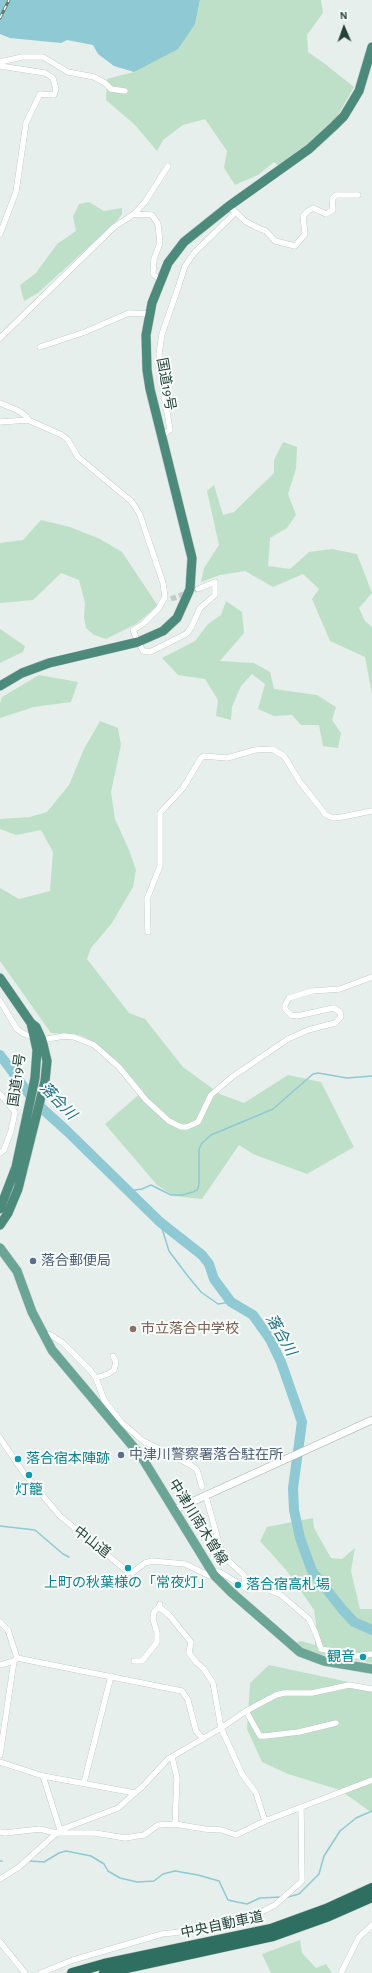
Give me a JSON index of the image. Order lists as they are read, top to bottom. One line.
{"streets":{"highway":["国道19号","中央自動車道"],"main road":["中津川南木曽線"],"street":["中山道"]},"crossings":[["中津川南木曽線","中山道"]],"water":["落合川"],"places":["落合郵便局","市立落合中学校","中津川警察署落合駐在所","落合宿本陣跡","灯籠","上町の秋葉様の「常夜灯」","落合宿高札場","観音"],"north":"top"}
